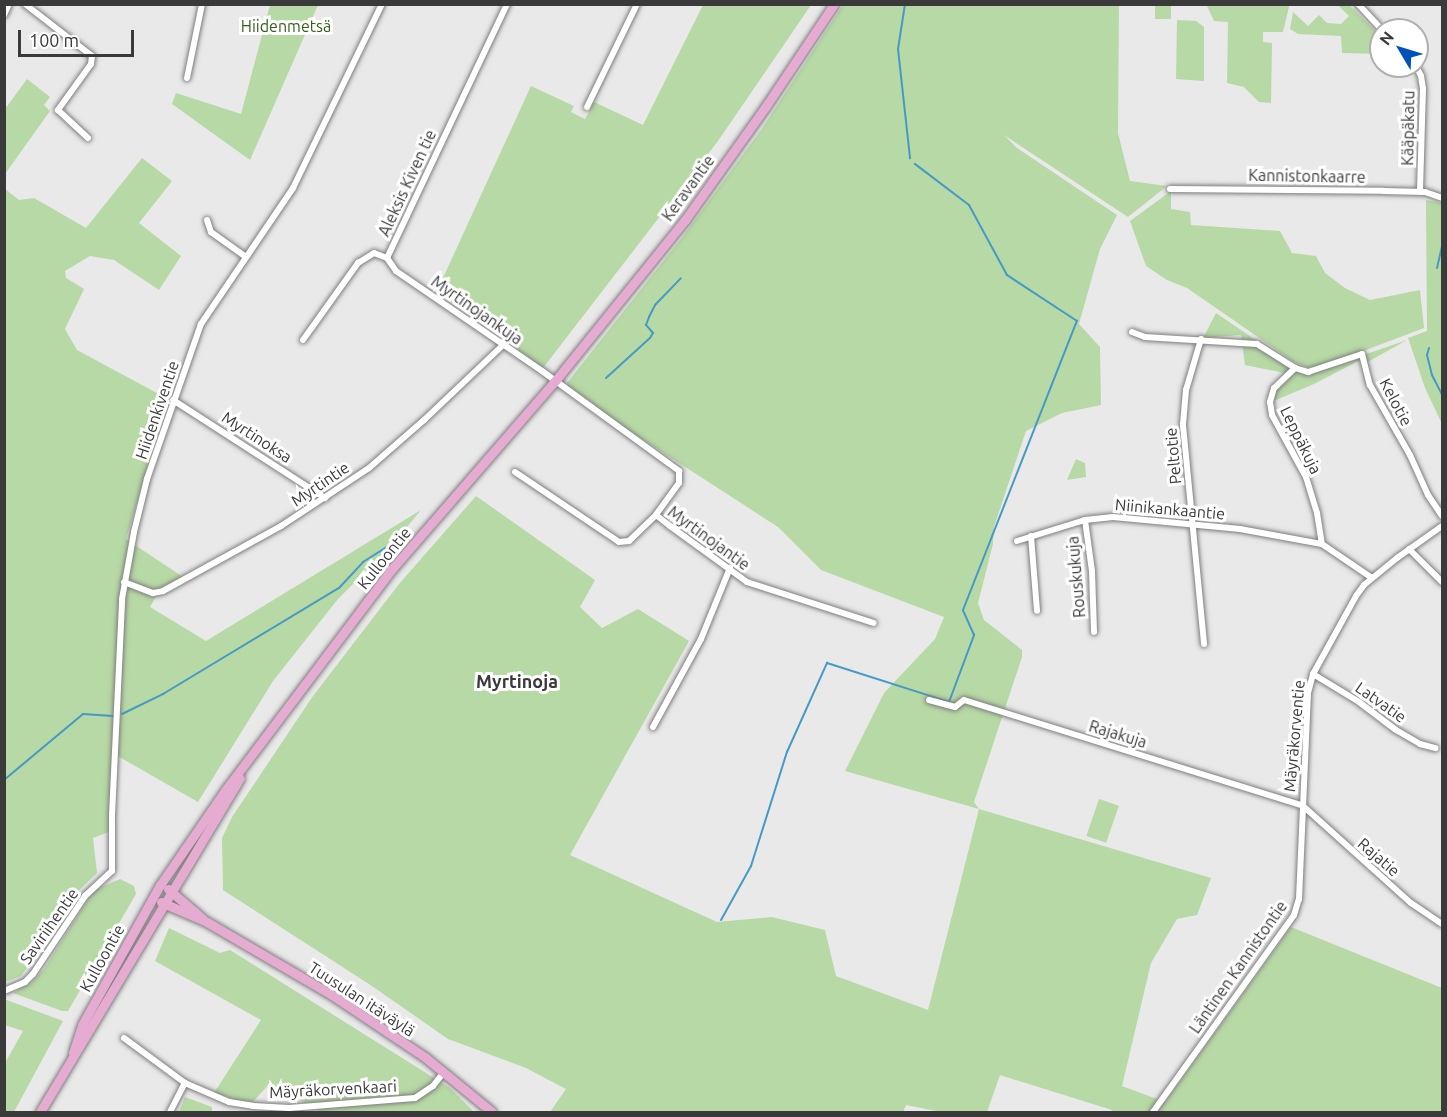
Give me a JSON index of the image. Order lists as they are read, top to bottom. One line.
{"streets":{"main road":["Keravantie","Kulloontie","Tuusulan itäväylä"],"street":["Kääpäkatu","Kannistonkaarre","Aleksis Kiven tie","Myrtinojankuja","Kelotie","Hiidenkiventie","Myrtinoksa","Leppäkuja","Peltotie","Myrtintie","Niinikankaantie","Myrtinojantie","Rouskukuja","Latvatie","Rajakuja","Mäyräkorventie","Rajatie","Saviriihentie","Läntinen Kannistontie","Mäyräkorvenkaari"]},"crossings":[["Kääpäkatu","Kannistonkaarre"],["Aleksis Kiven tie","Myrtinojankuja"],["Keravantie","Myrtinojankuja"],["Keravantie","Myrtinojantie"],["Keravantie","Kulloontie"],["Myrtinojankuja","Myrtintie"],["Myrtinojankuja","Myrtinojantie"],["Myrtinojankuja","Kulloontie"],["Kelotie","Leppäkuja"],["Hiidenkiventie","Myrtinoksa"],["Hiidenkiventie","Myrtintie"],["Hiidenkiventie","Saviriihentie"],["Myrtinoksa","Myrtintie"],["Leppäkuja","Niinikankaantie"],["Peltotie","Niinikankaantie"],["Niinikankaantie","Rouskukuja"],["Myrtinojantie","Kulloontie"],["Kulloontie","Tuusulan itäväylä"],["Latvatie","Mäyräkorventie"],["Rajakuja","Mäyräkorventie"],["Rajakuja","Rajatie"],["Mäyräkorventie","Rajatie"],["Mäyräkorventie","Läntinen Kannistontie"],["Tuusulan itäväylä","Mäyräkorvenkaari"]],"districts":["Myrtinoja"],"parks":["Hiidenmetsä"],"scale_bar":"100 m","north":"top left"}
